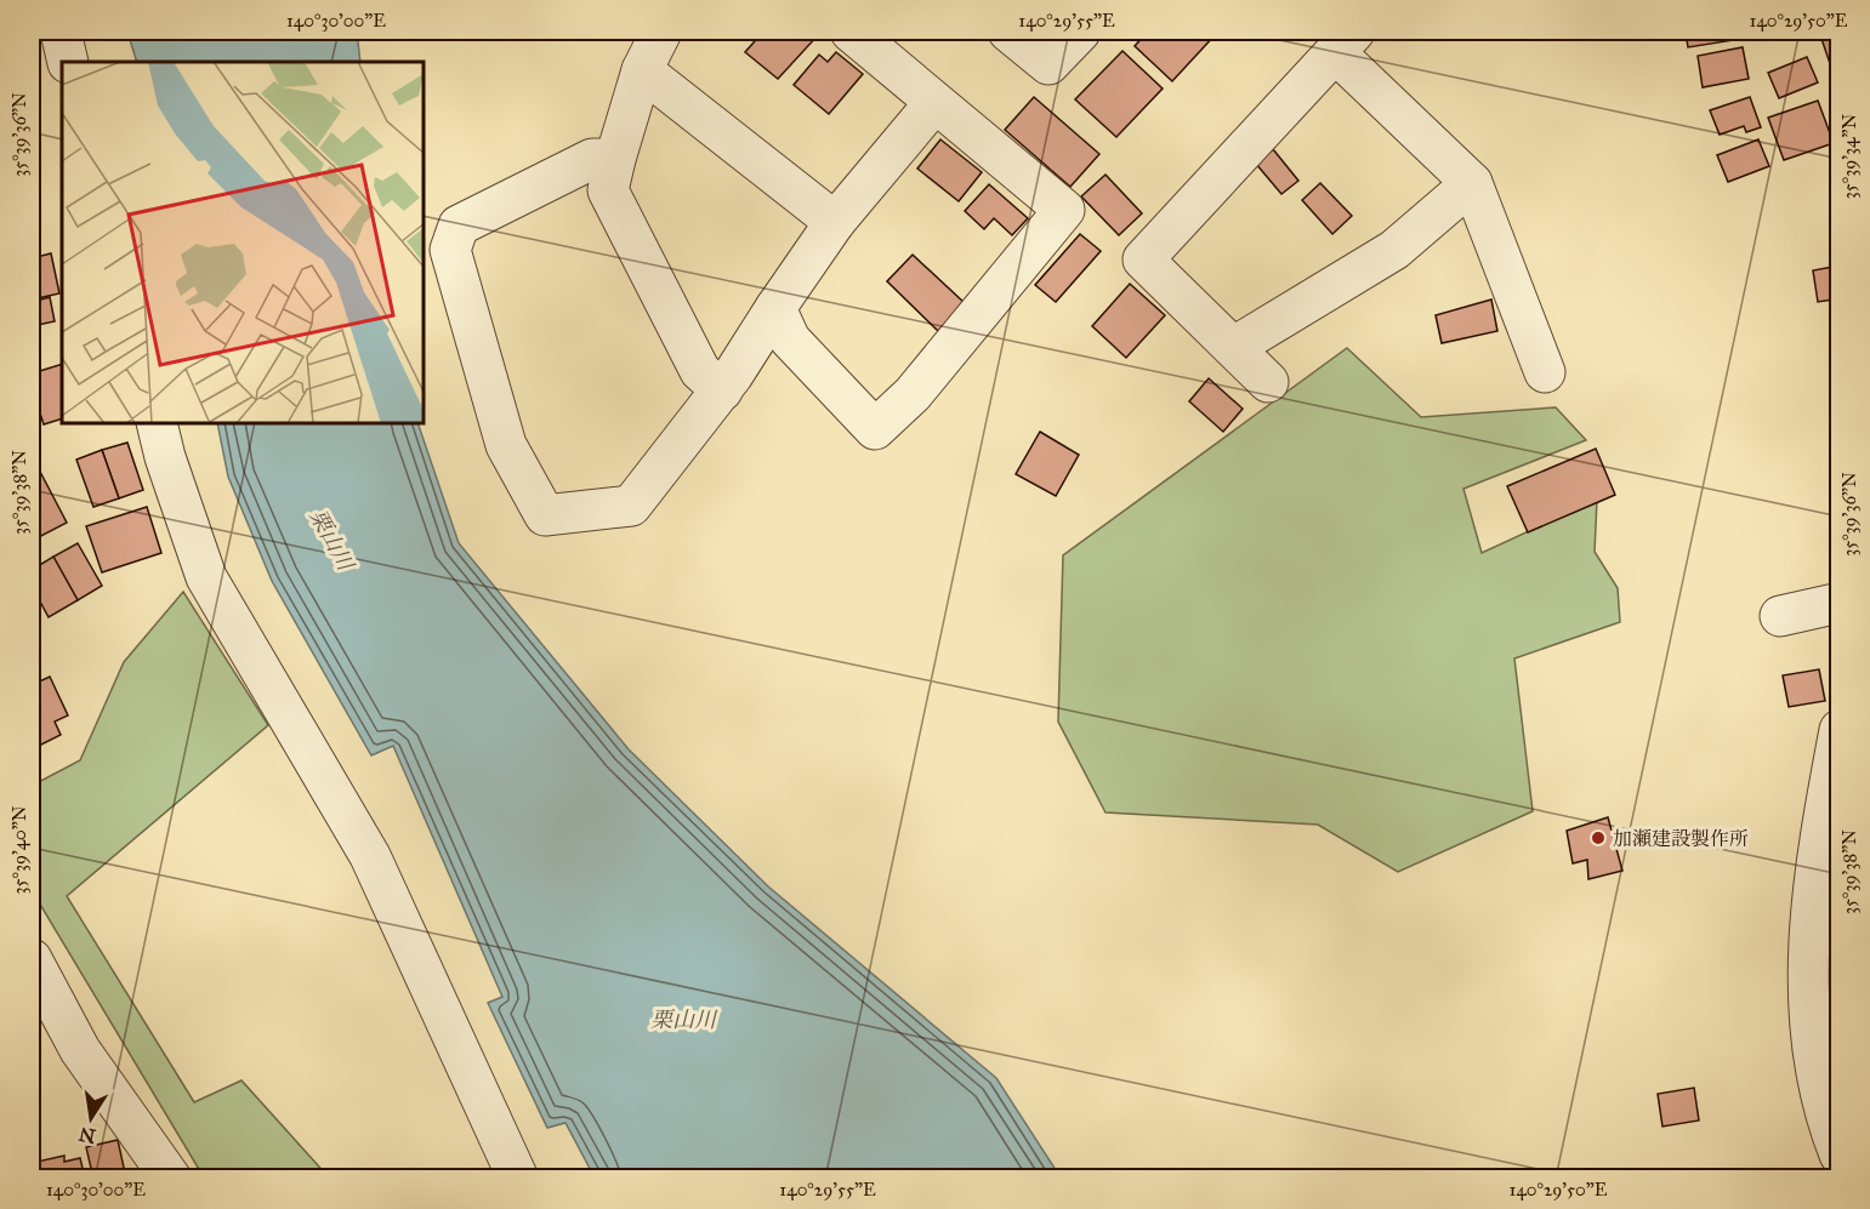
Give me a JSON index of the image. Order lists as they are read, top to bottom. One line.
{"water":["栗山川"],"places":["加瀬建設製作所"],"north":"bottom","coordinates":["140°30'00\"E","140°29'55\"E","140°29'50\"E","35°39'36\"N","35°39'34\"N","35°39'38\"N","35°39'40\"N"]}
